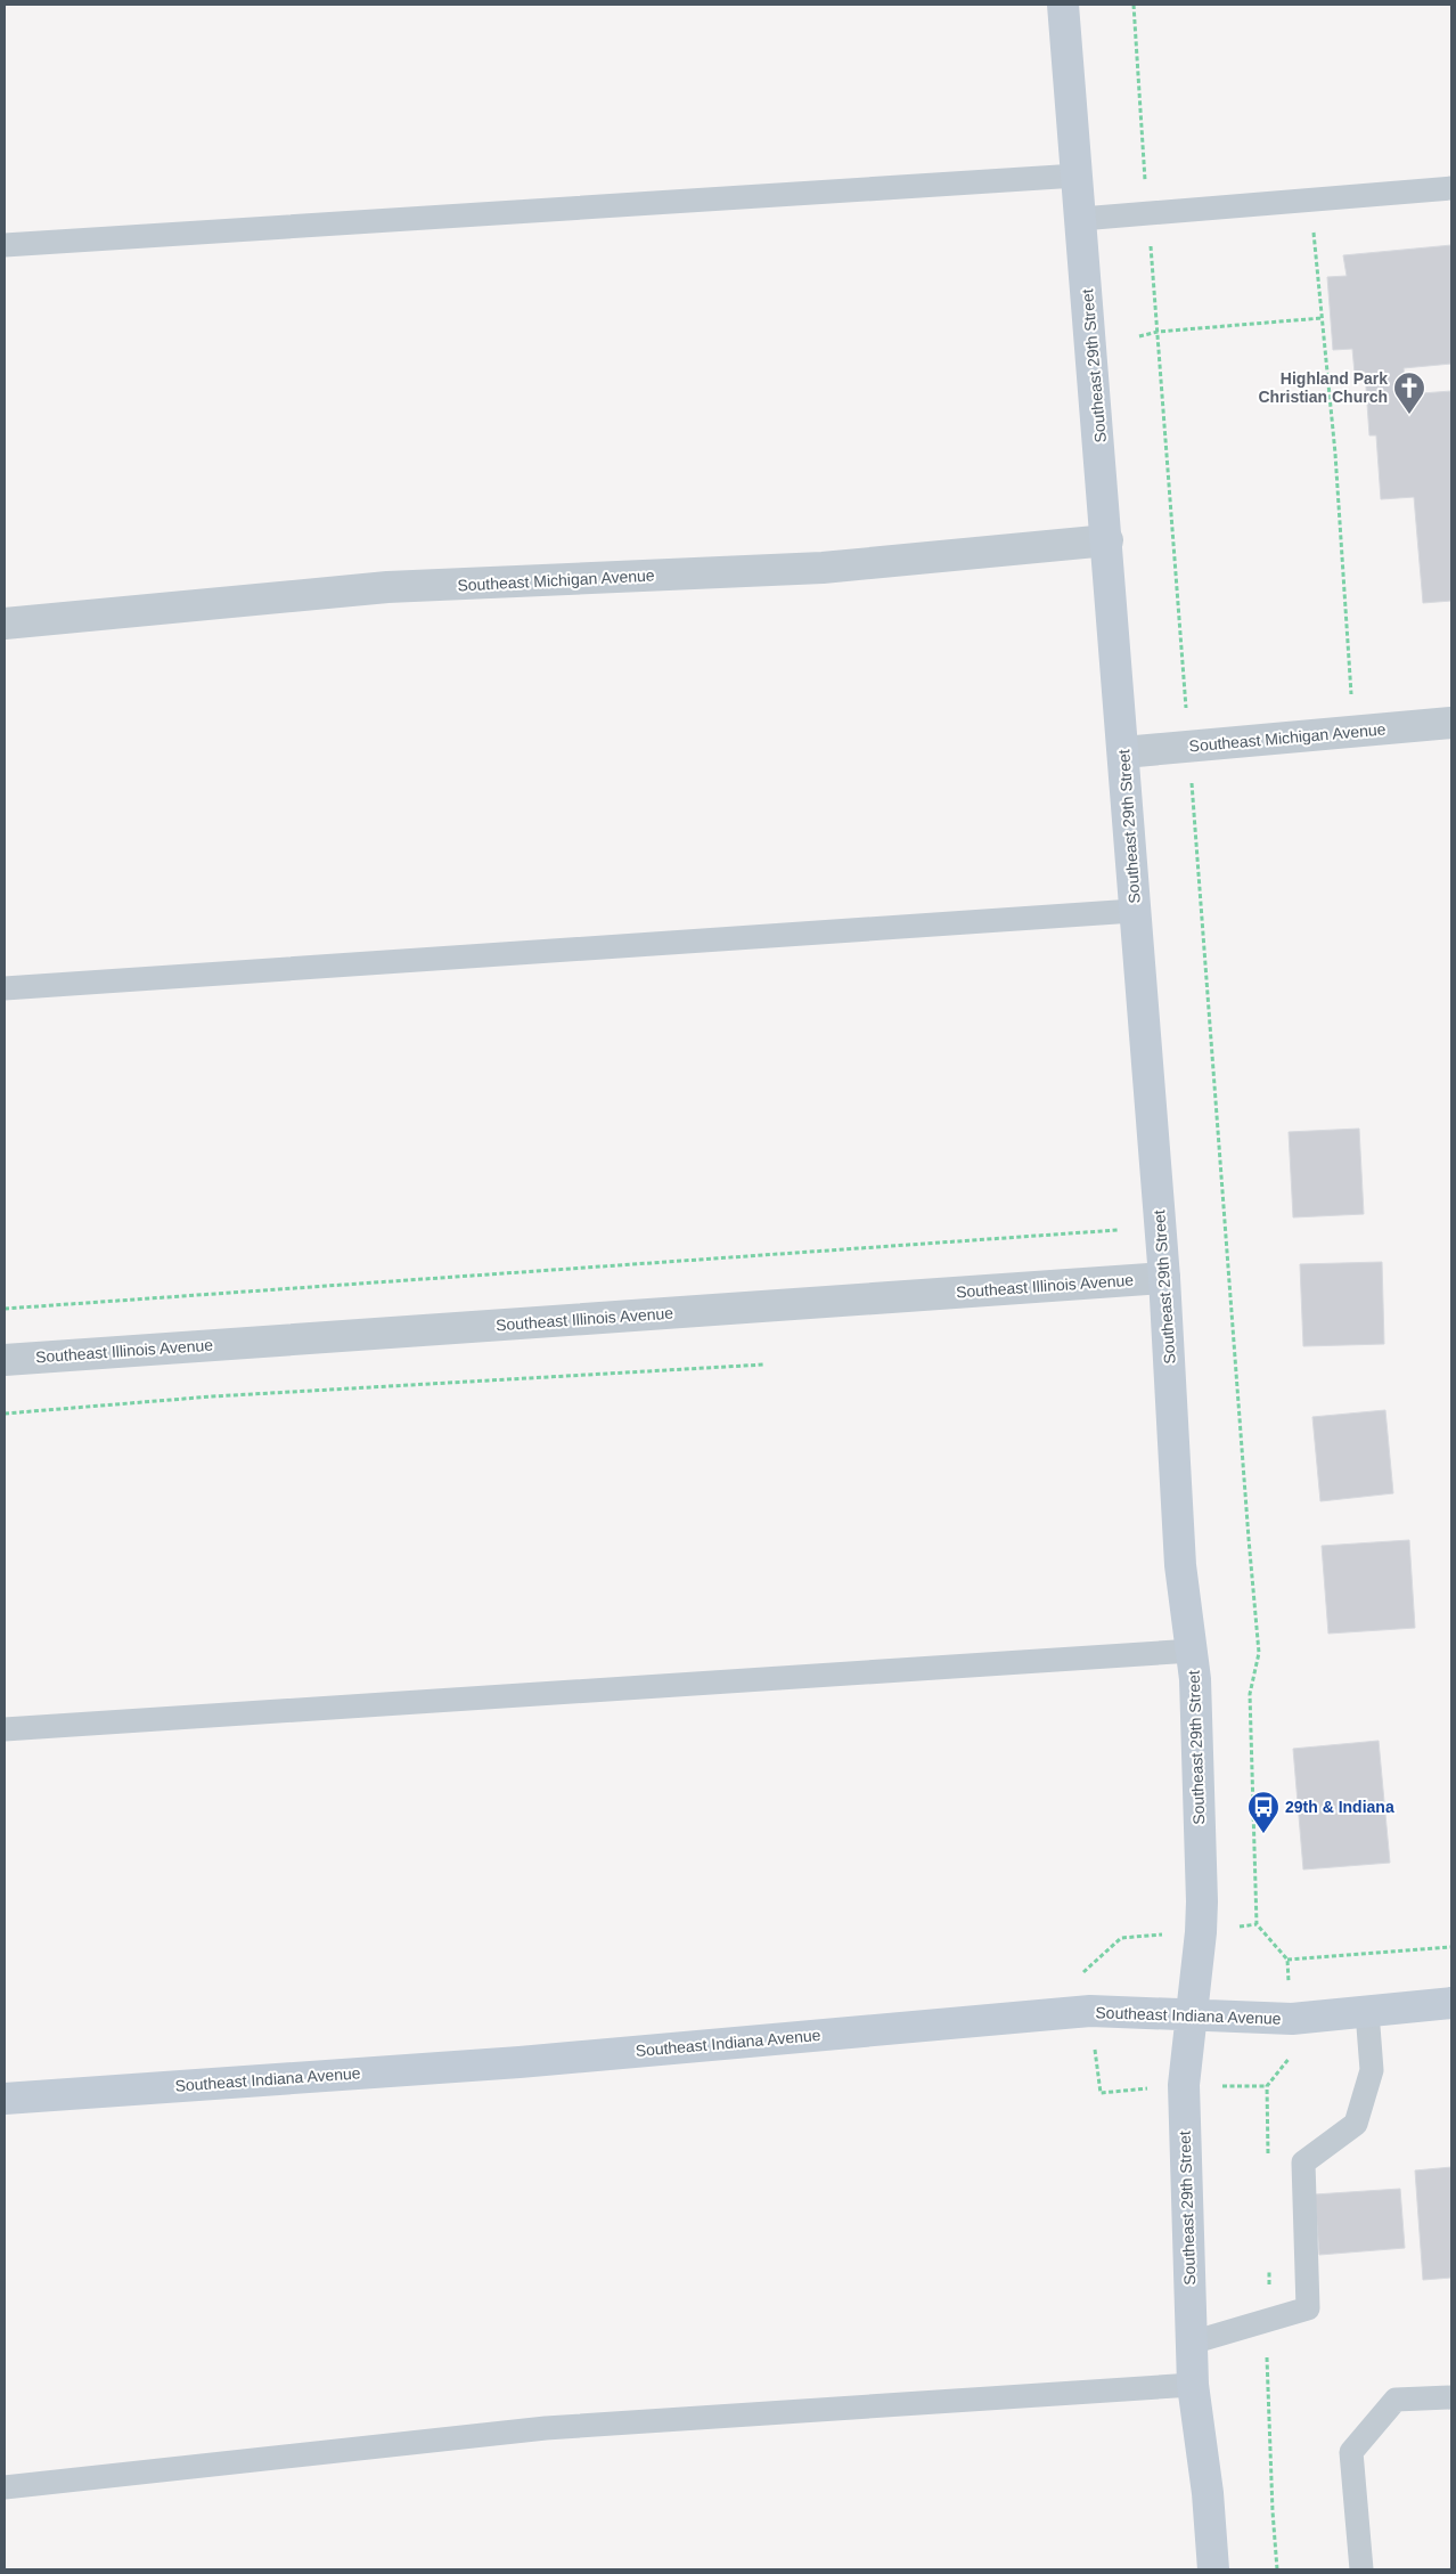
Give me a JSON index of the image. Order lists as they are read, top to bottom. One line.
{"streets":{"main road":["Southeast 29th Street","Southeast Indiana Avenue"],"street":["Southeast Michigan Avenue","Southeast Illinois Avenue"]},"crossings":[["Southeast 29th Street","Southeast Michigan Avenue"],["Southeast 29th Street","Southeast Illinois Avenue"],["Southeast 29th Street","Southeast Indiana Avenue"]],"places":{"church":["Highland Park Christian Church"],"bus stop":["29th & Indiana"]}}
